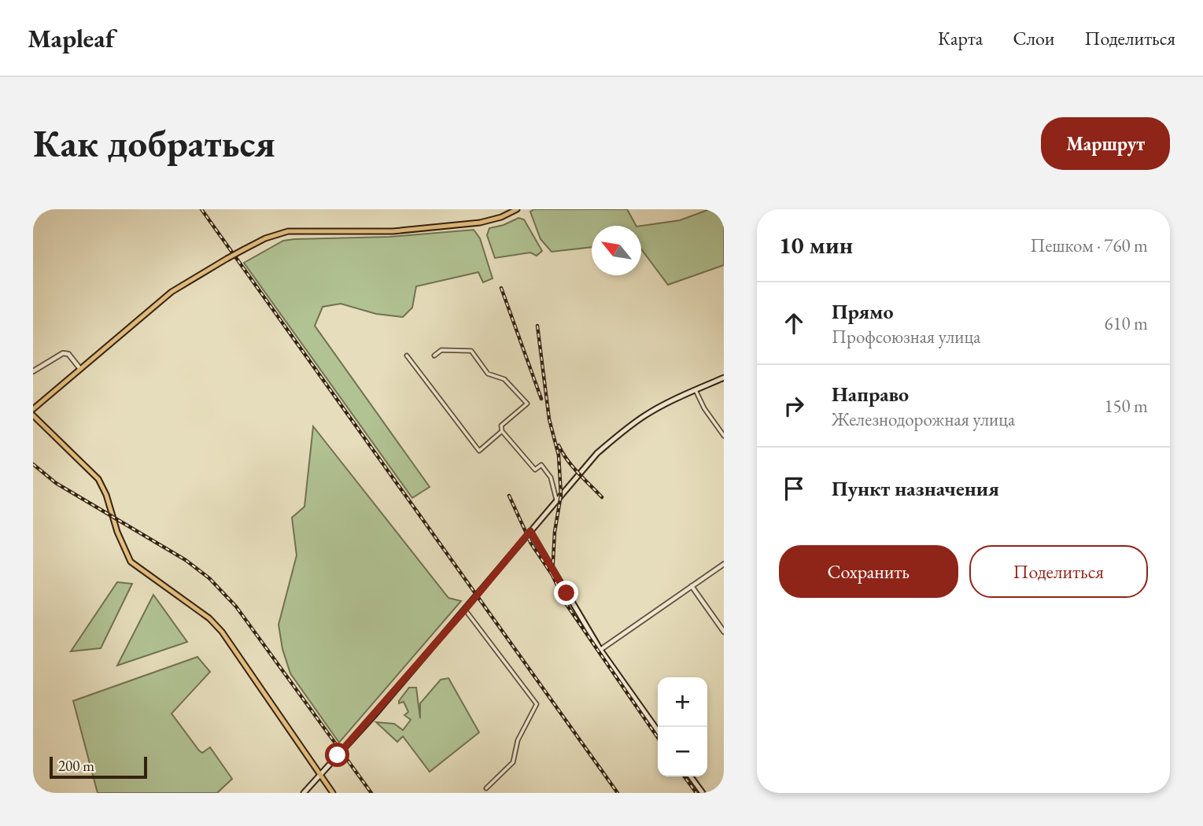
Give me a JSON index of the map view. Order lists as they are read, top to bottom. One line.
{"scale_bar":"200 m","north":"top left","page":{"header":"Mapleaf","nav":["Карта","Слои","Поделиться"],"buttons":["Маршрут",["Сохранить","Поделиться"]],"title":"Как добраться","heading":["10 мин","Пешком · 760 m"],"list":[["Прямо","Профсоюзная улица","610 m"],["Направо","Железнодорожная улица","150 m"],"Пункт назначения"],"map_buttons":["+","−"],"scale":"200 m"}}
